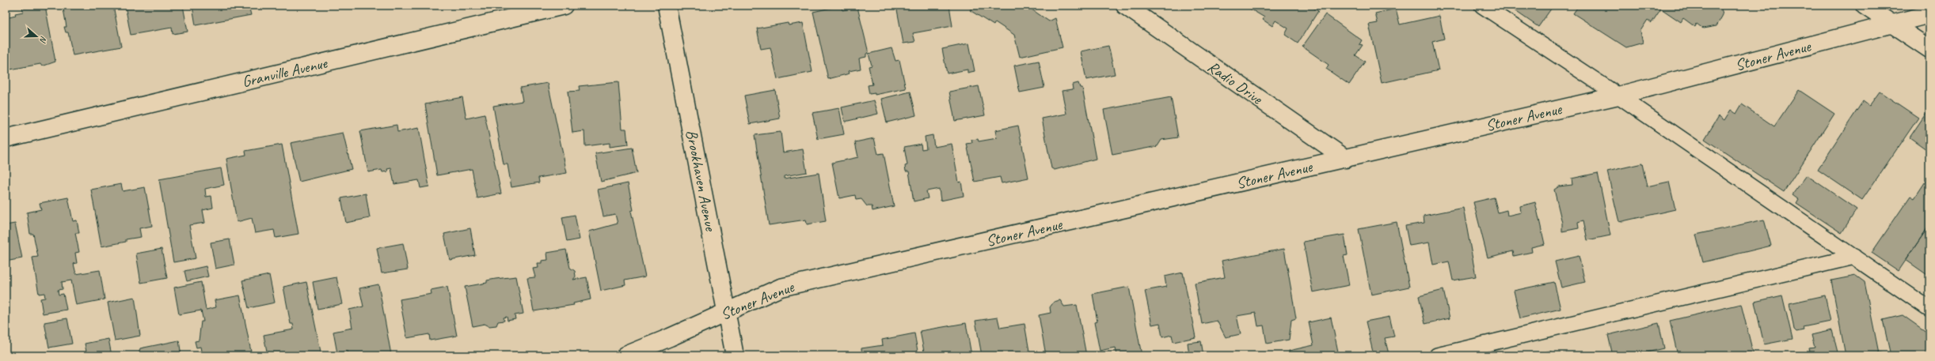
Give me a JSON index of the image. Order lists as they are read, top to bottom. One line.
{"streets":{"street":["Stoner Avenue","Granville Avenue","Radio Drive","Brookhaven Avenue"]},"crossings":[["Stoner Avenue","Radio Drive"],["Stoner Avenue","Brookhaven Avenue"]],"north":"right"}
